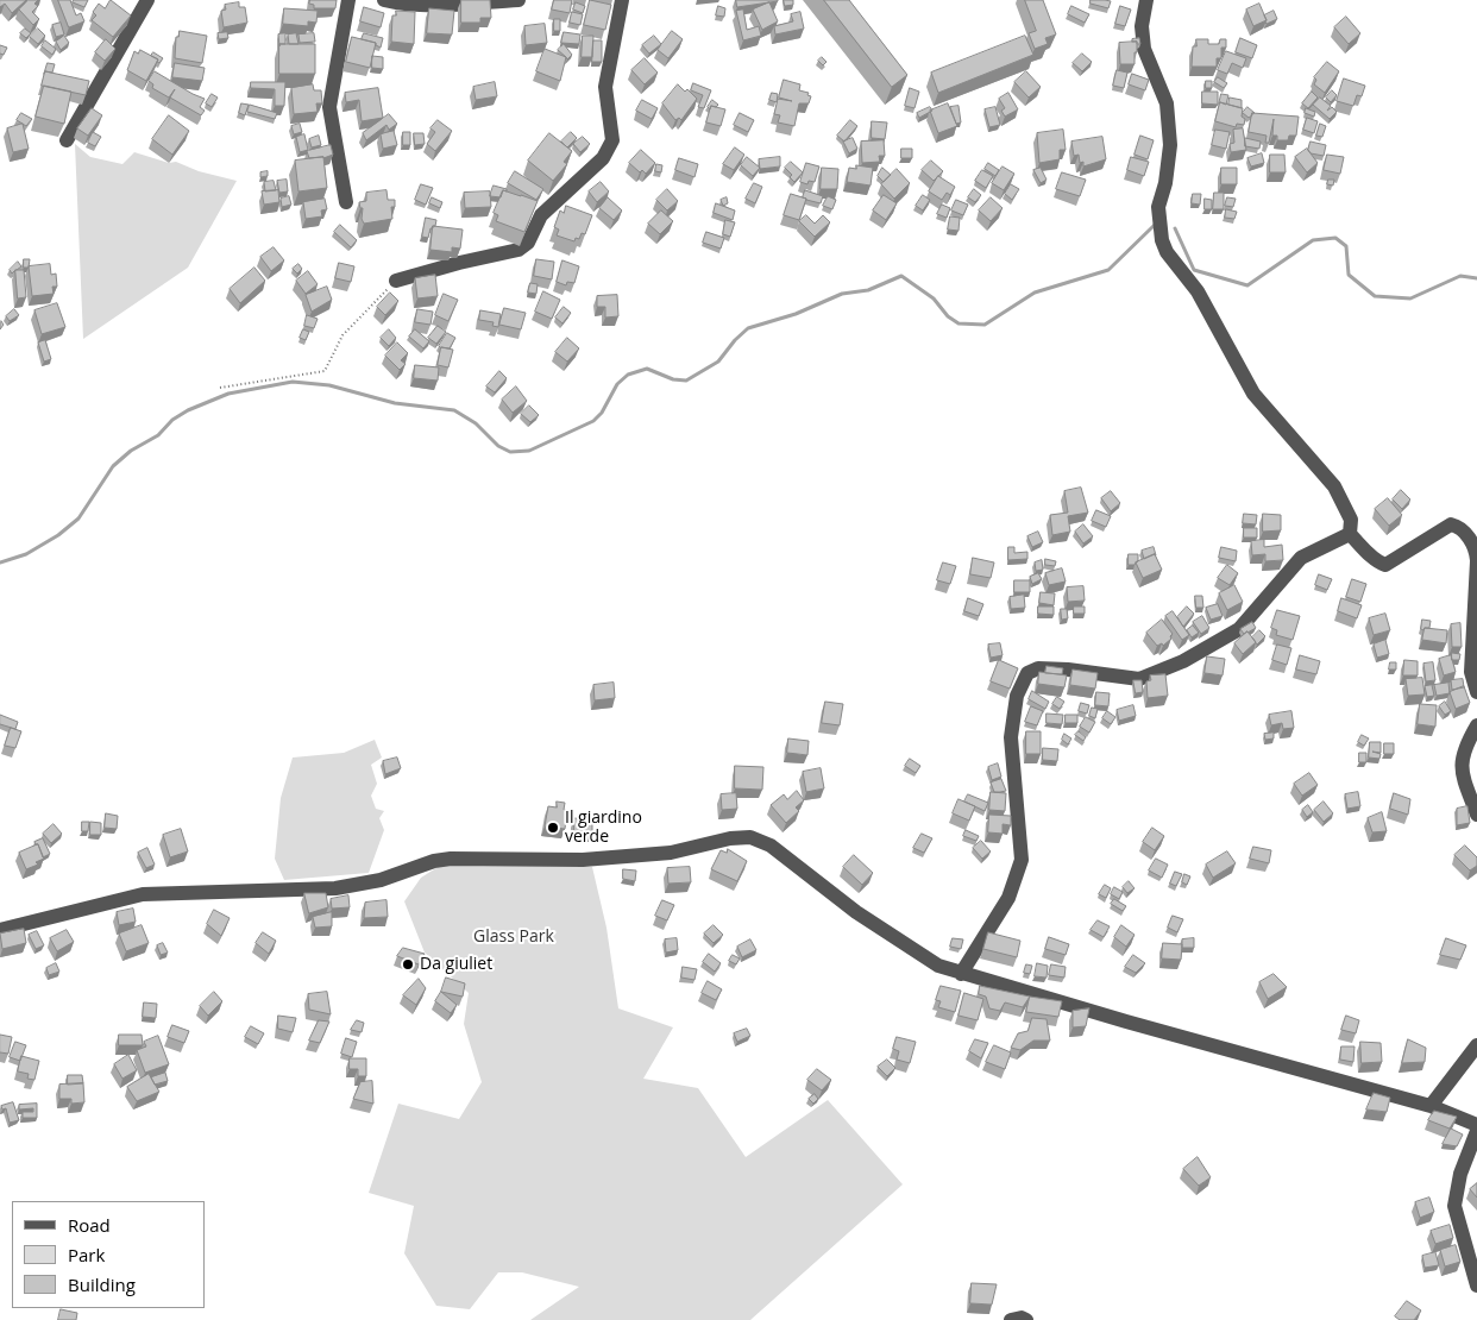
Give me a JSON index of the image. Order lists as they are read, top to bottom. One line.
{"parks":["Glass Park"],"places":["Il giardino verde","Da giuliet"],"legend":["Road","Park","Building"]}
